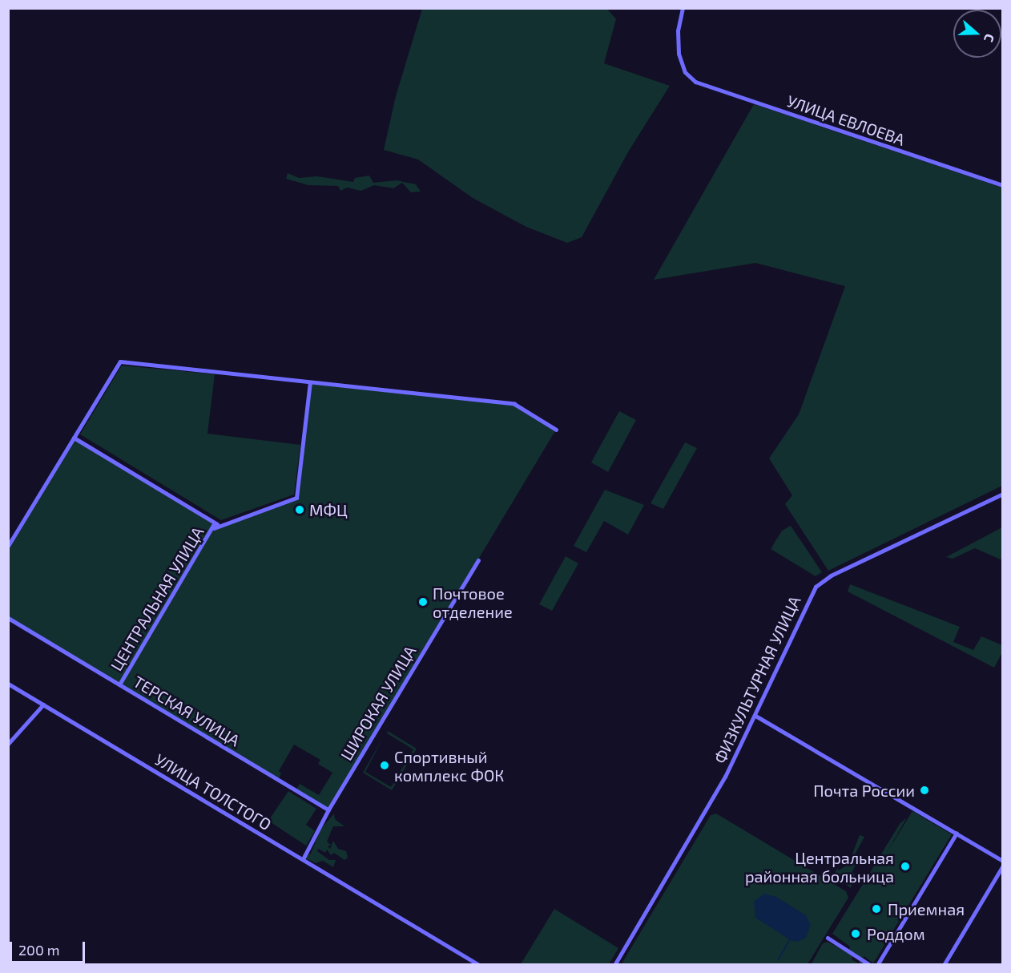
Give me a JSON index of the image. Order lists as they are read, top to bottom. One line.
{"streets":{"street":["УЛИЦА ЕВЛОЕВА","ЦЕНТРАЛЬНАЯ УЛИЦА","ФИЗКУЛЬТУРНАЯ УЛИЦА","ШИРОКАЯ УЛИЦА","ТЕРСКАЯ УЛИЦА","УЛИЦА ТОЛСТОГО"]},"crossings":[["ЦЕНТРАЛЬНАЯ УЛИЦА","ТЕРСКАЯ УЛИЦА"],["ШИРОКАЯ УЛИЦА","ТЕРСКАЯ УЛИЦА"],["ШИРОКАЯ УЛИЦА","УЛИЦА ТОЛСТОГО"]],"places":["МФЦ","Почтовое отделение","Спортивный комплекс ФОК","Почта России","Центральная районная больница","Приемная","Роддом"],"scale_bar":"200 m","north":"right"}
